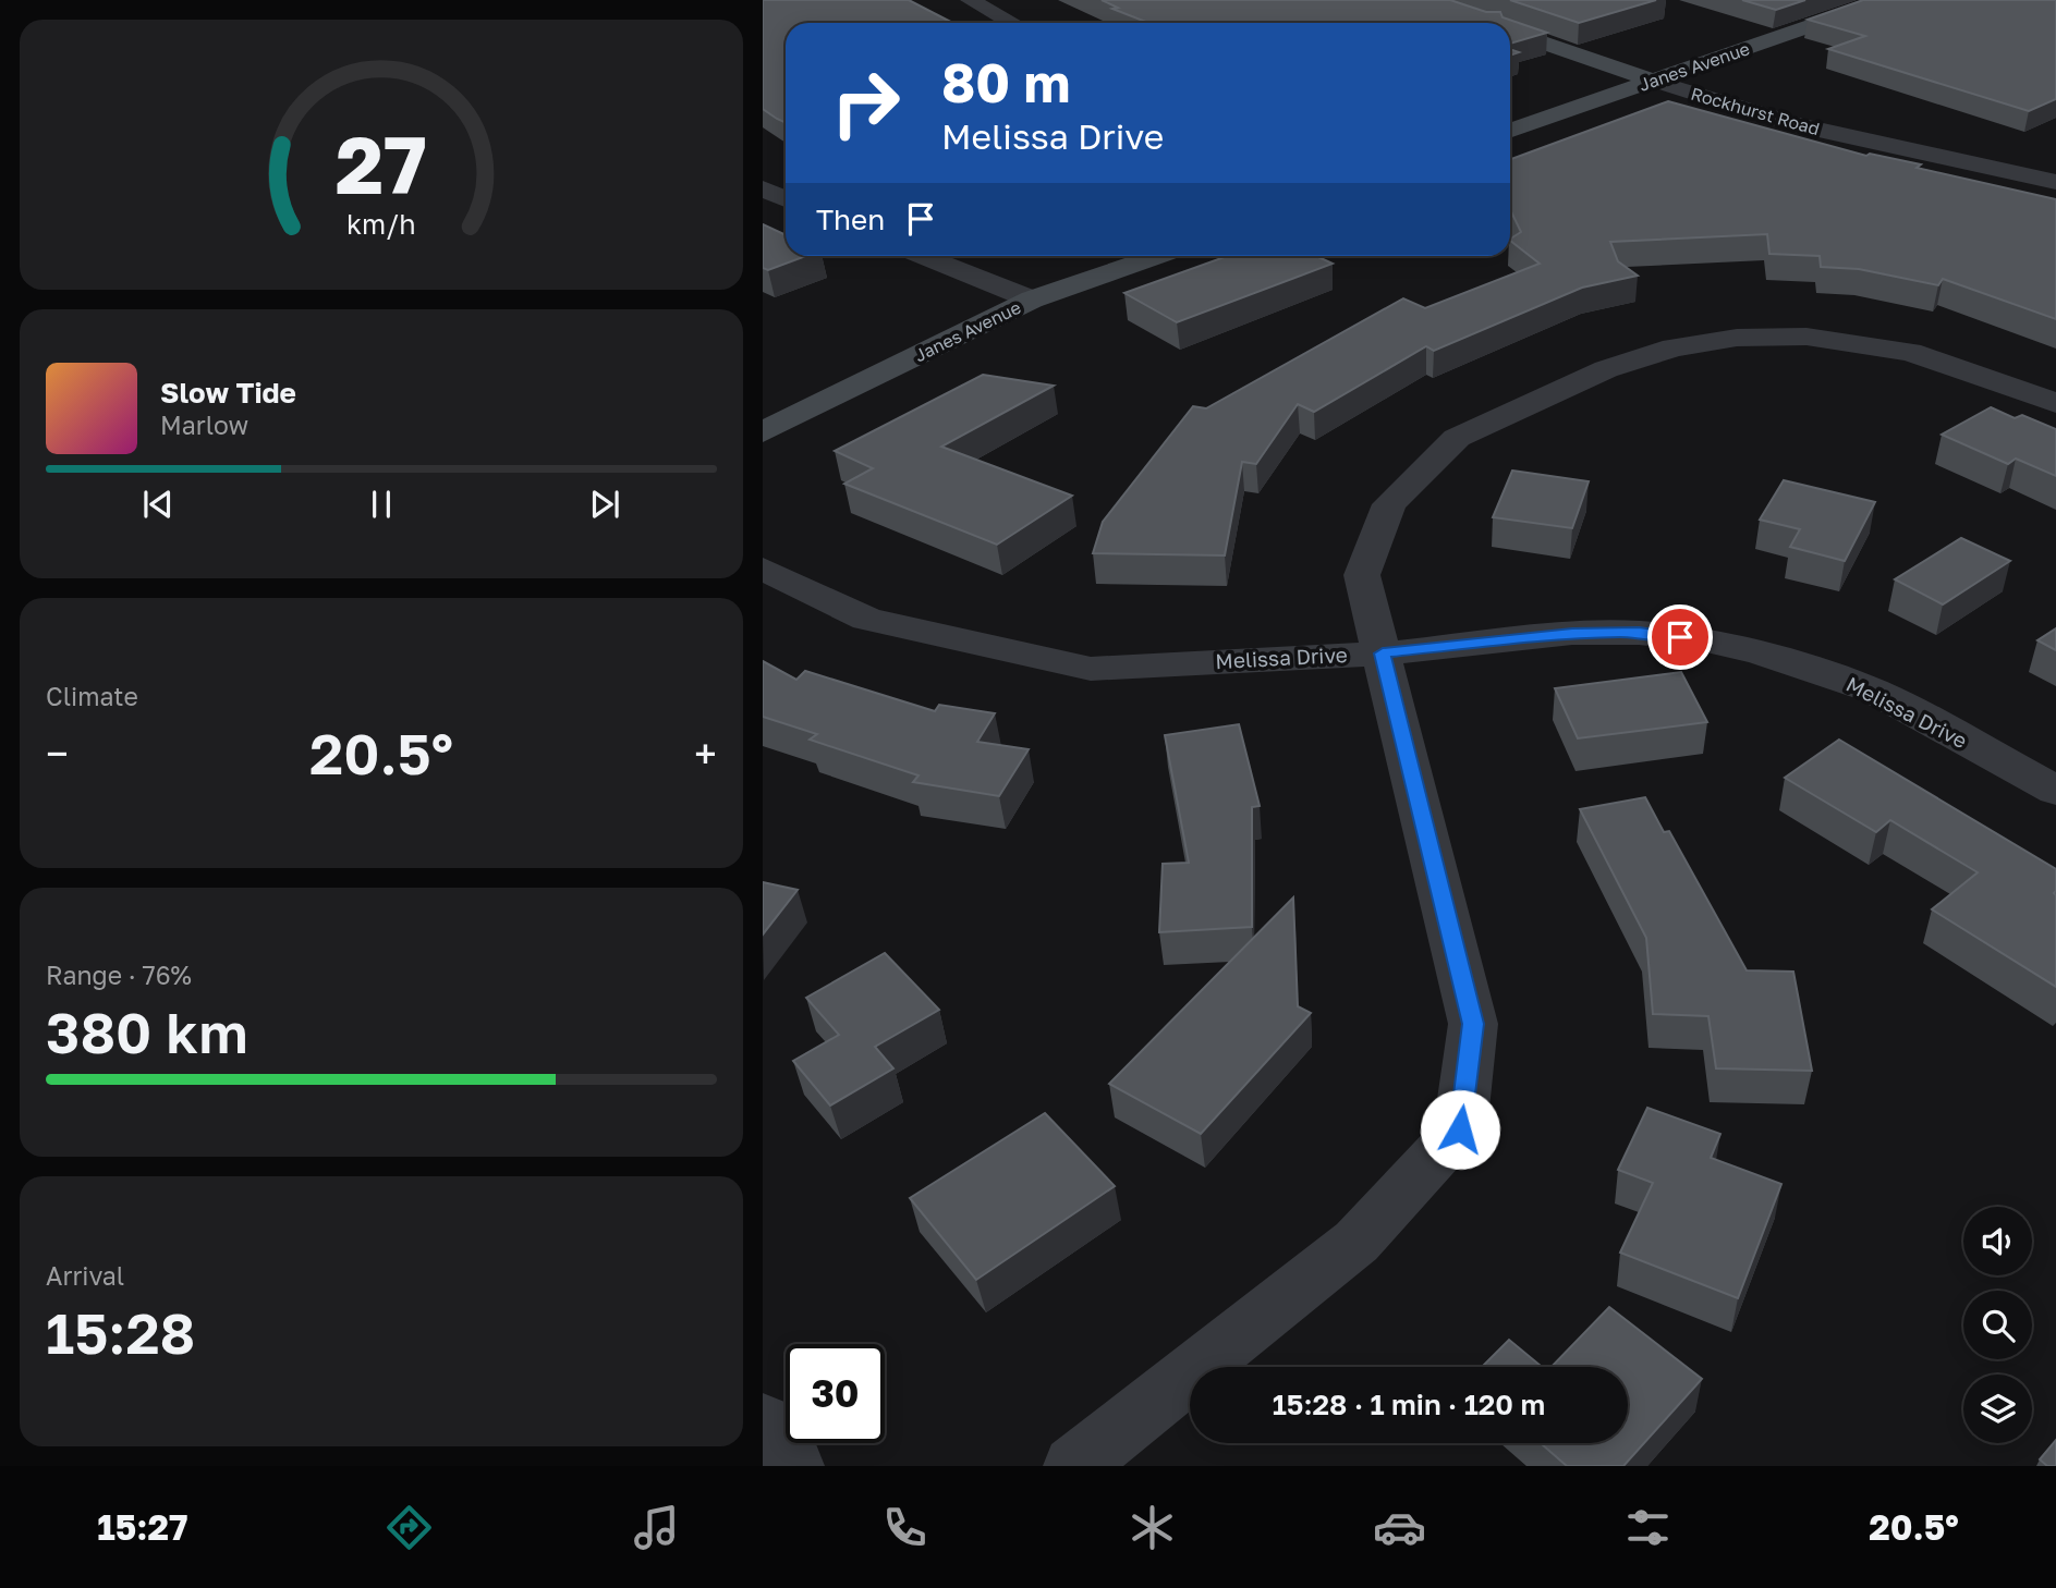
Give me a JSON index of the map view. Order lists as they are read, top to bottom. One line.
{"streets":{"street":["Janes Avenue","Rockhurst Road","Melissa Drive"]},"crossings":[["Janes Avenue","Rockhurst Road"]],"page":{"turn":["80 m","Melissa Drive"],"then":"Then","song":["Slow Tide","Marlow"],"tile":["Climate",["Range · 76%","380 km"],["Arrival","15:28"]],"heat":["−","20.5°","+"],"limit":"30","trip":"15:28 · 1 min · 120 m","tabs":["15:27","20.5°"],"gauge":["27","km/h"]}}
